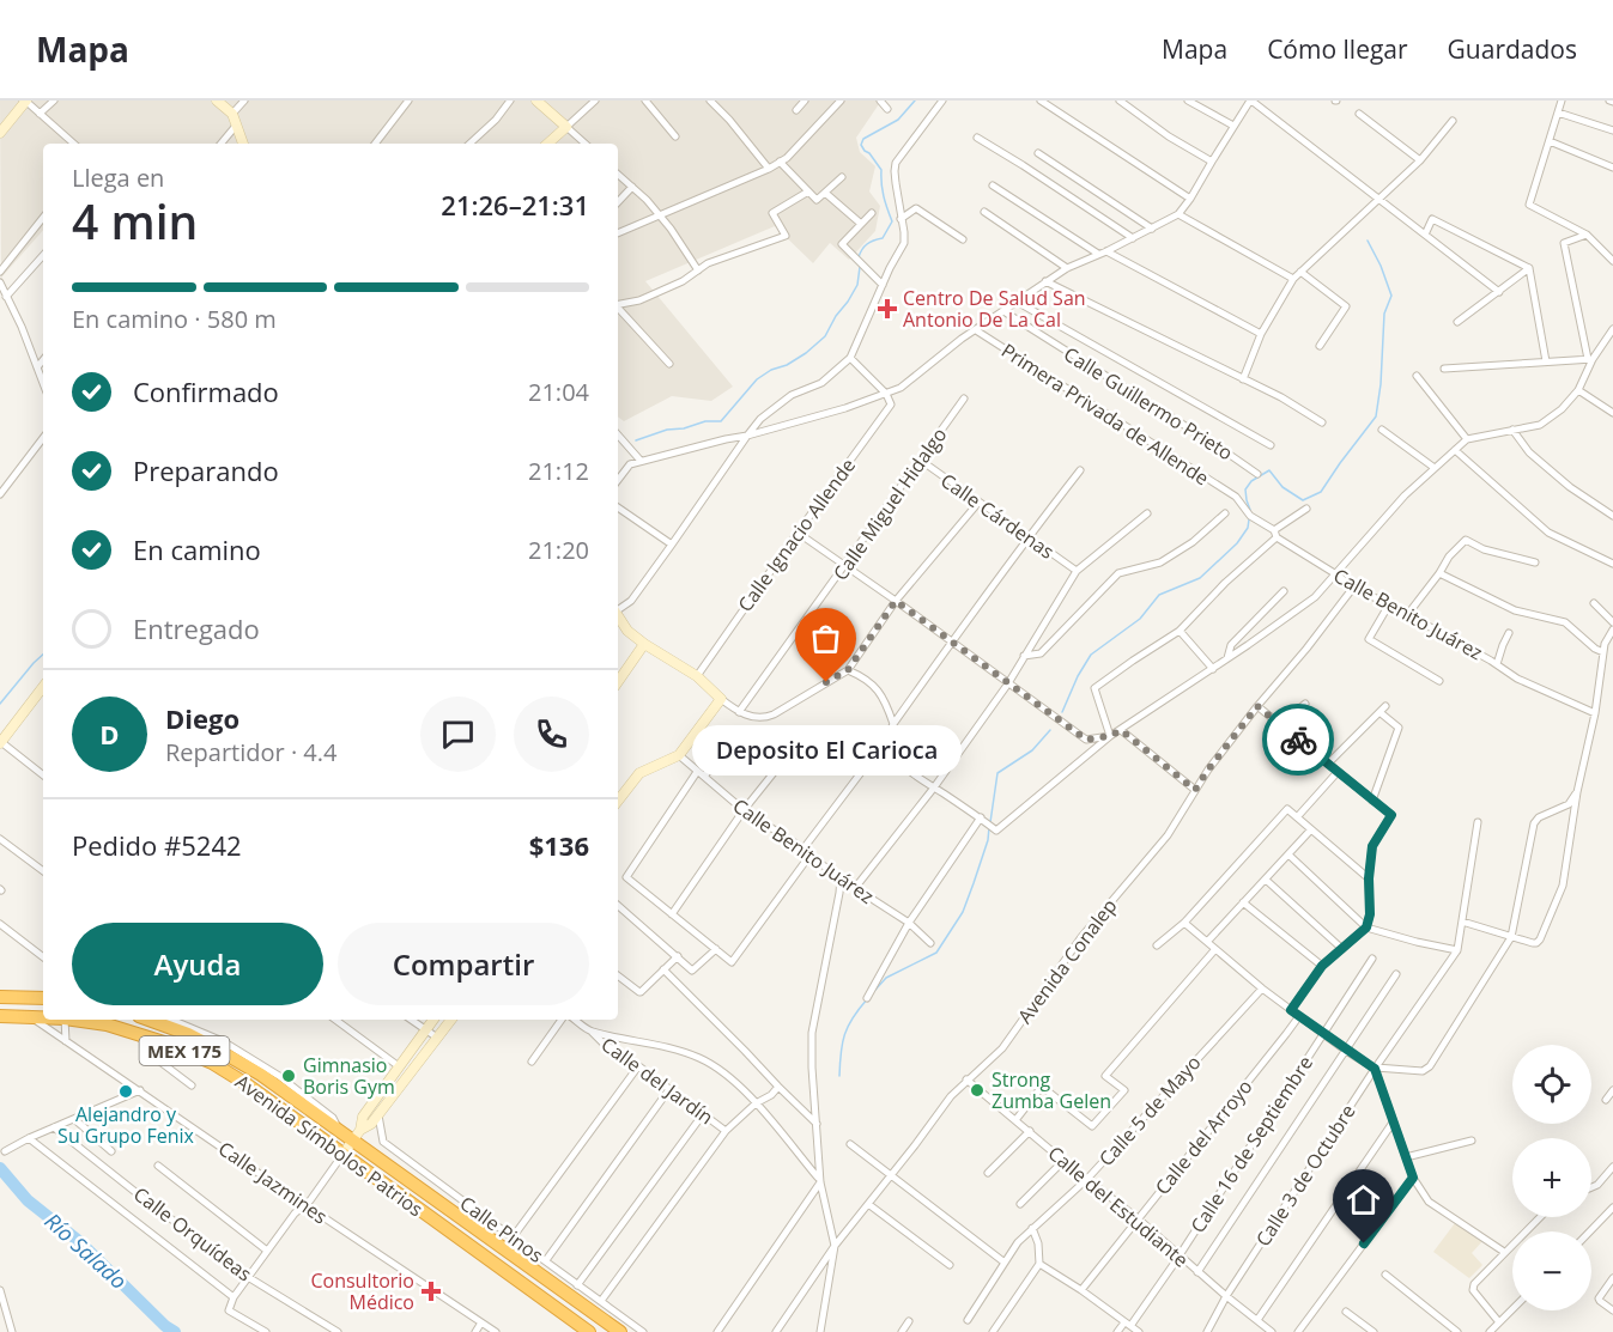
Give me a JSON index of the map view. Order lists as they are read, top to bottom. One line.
{"streets":{"highway":["MEX 175","Avenida Símbolos Patrios"],"street":["Calle Guillermo Prieto","Primera Privada de Allende","Calle Miguel Hidalgo","Calle Cárdenas","Calle Ignacio Allende","Calle Benito Juárez","Avenida Conalep","Calle del Jardín","Calle 5 de Mayo","Calle del Arroyo","Calle 16 de Septiembre","Calle 3 de Octubre","Calle Jazmines","Calle del Estudiante","Calle Pinos","Calle Orquídeas"]},"crossings":[["Primera Privada de Allende","Calle Benito Juárez"],["Calle Miguel Hidalgo","Calle Cárdenas"],["Calle Benito Juárez","Avenida Conalep"],["Avenida Conalep","Calle del Estudiante"],["Calle 5 de Mayo","Calle 16 de Septiembre"],["Calle 5 de Mayo","Calle del Estudiante"],["Calle del Arroyo","Calle 16 de Septiembre"],["Calle del Arroyo","Calle del Estudiante"],["Calle 16 de Septiembre","Calle 3 de Octubre"],["Calle 16 de Septiembre","Calle del Estudiante"],["Avenida Símbolos Patrios","Calle Jazmines"],["Calle 3 de Octubre","Calle del Estudiante"]],"water":["Río Salado"],"places":{"health":["Centro De Salud San Antonio De La Cal","Consultorio Médico"],"other":["Deposito El Carioca","Gimnasio Boris Gym","Strong Zumba Gelen","Alejandro y Su Grupo Fenix"]},"page":{"header":"Mapa","nav":["Mapa","Cómo llegar","Guardados"],"heading":["4 min","Llega en","21:26–21:31"],"panel":["Diego","Repartidor · 4.4","Pedido #5242","$136"],"bar":"En camino · 580 m","list":[["Confirmado","21:04"],["Preparando","21:12"],["En camino","21:20"],"Entregado"],"round":"D","bubble":"Deposito El Carioca","buttons":["Ayuda","Compartir"],"map_buttons":["+","−"]}}
